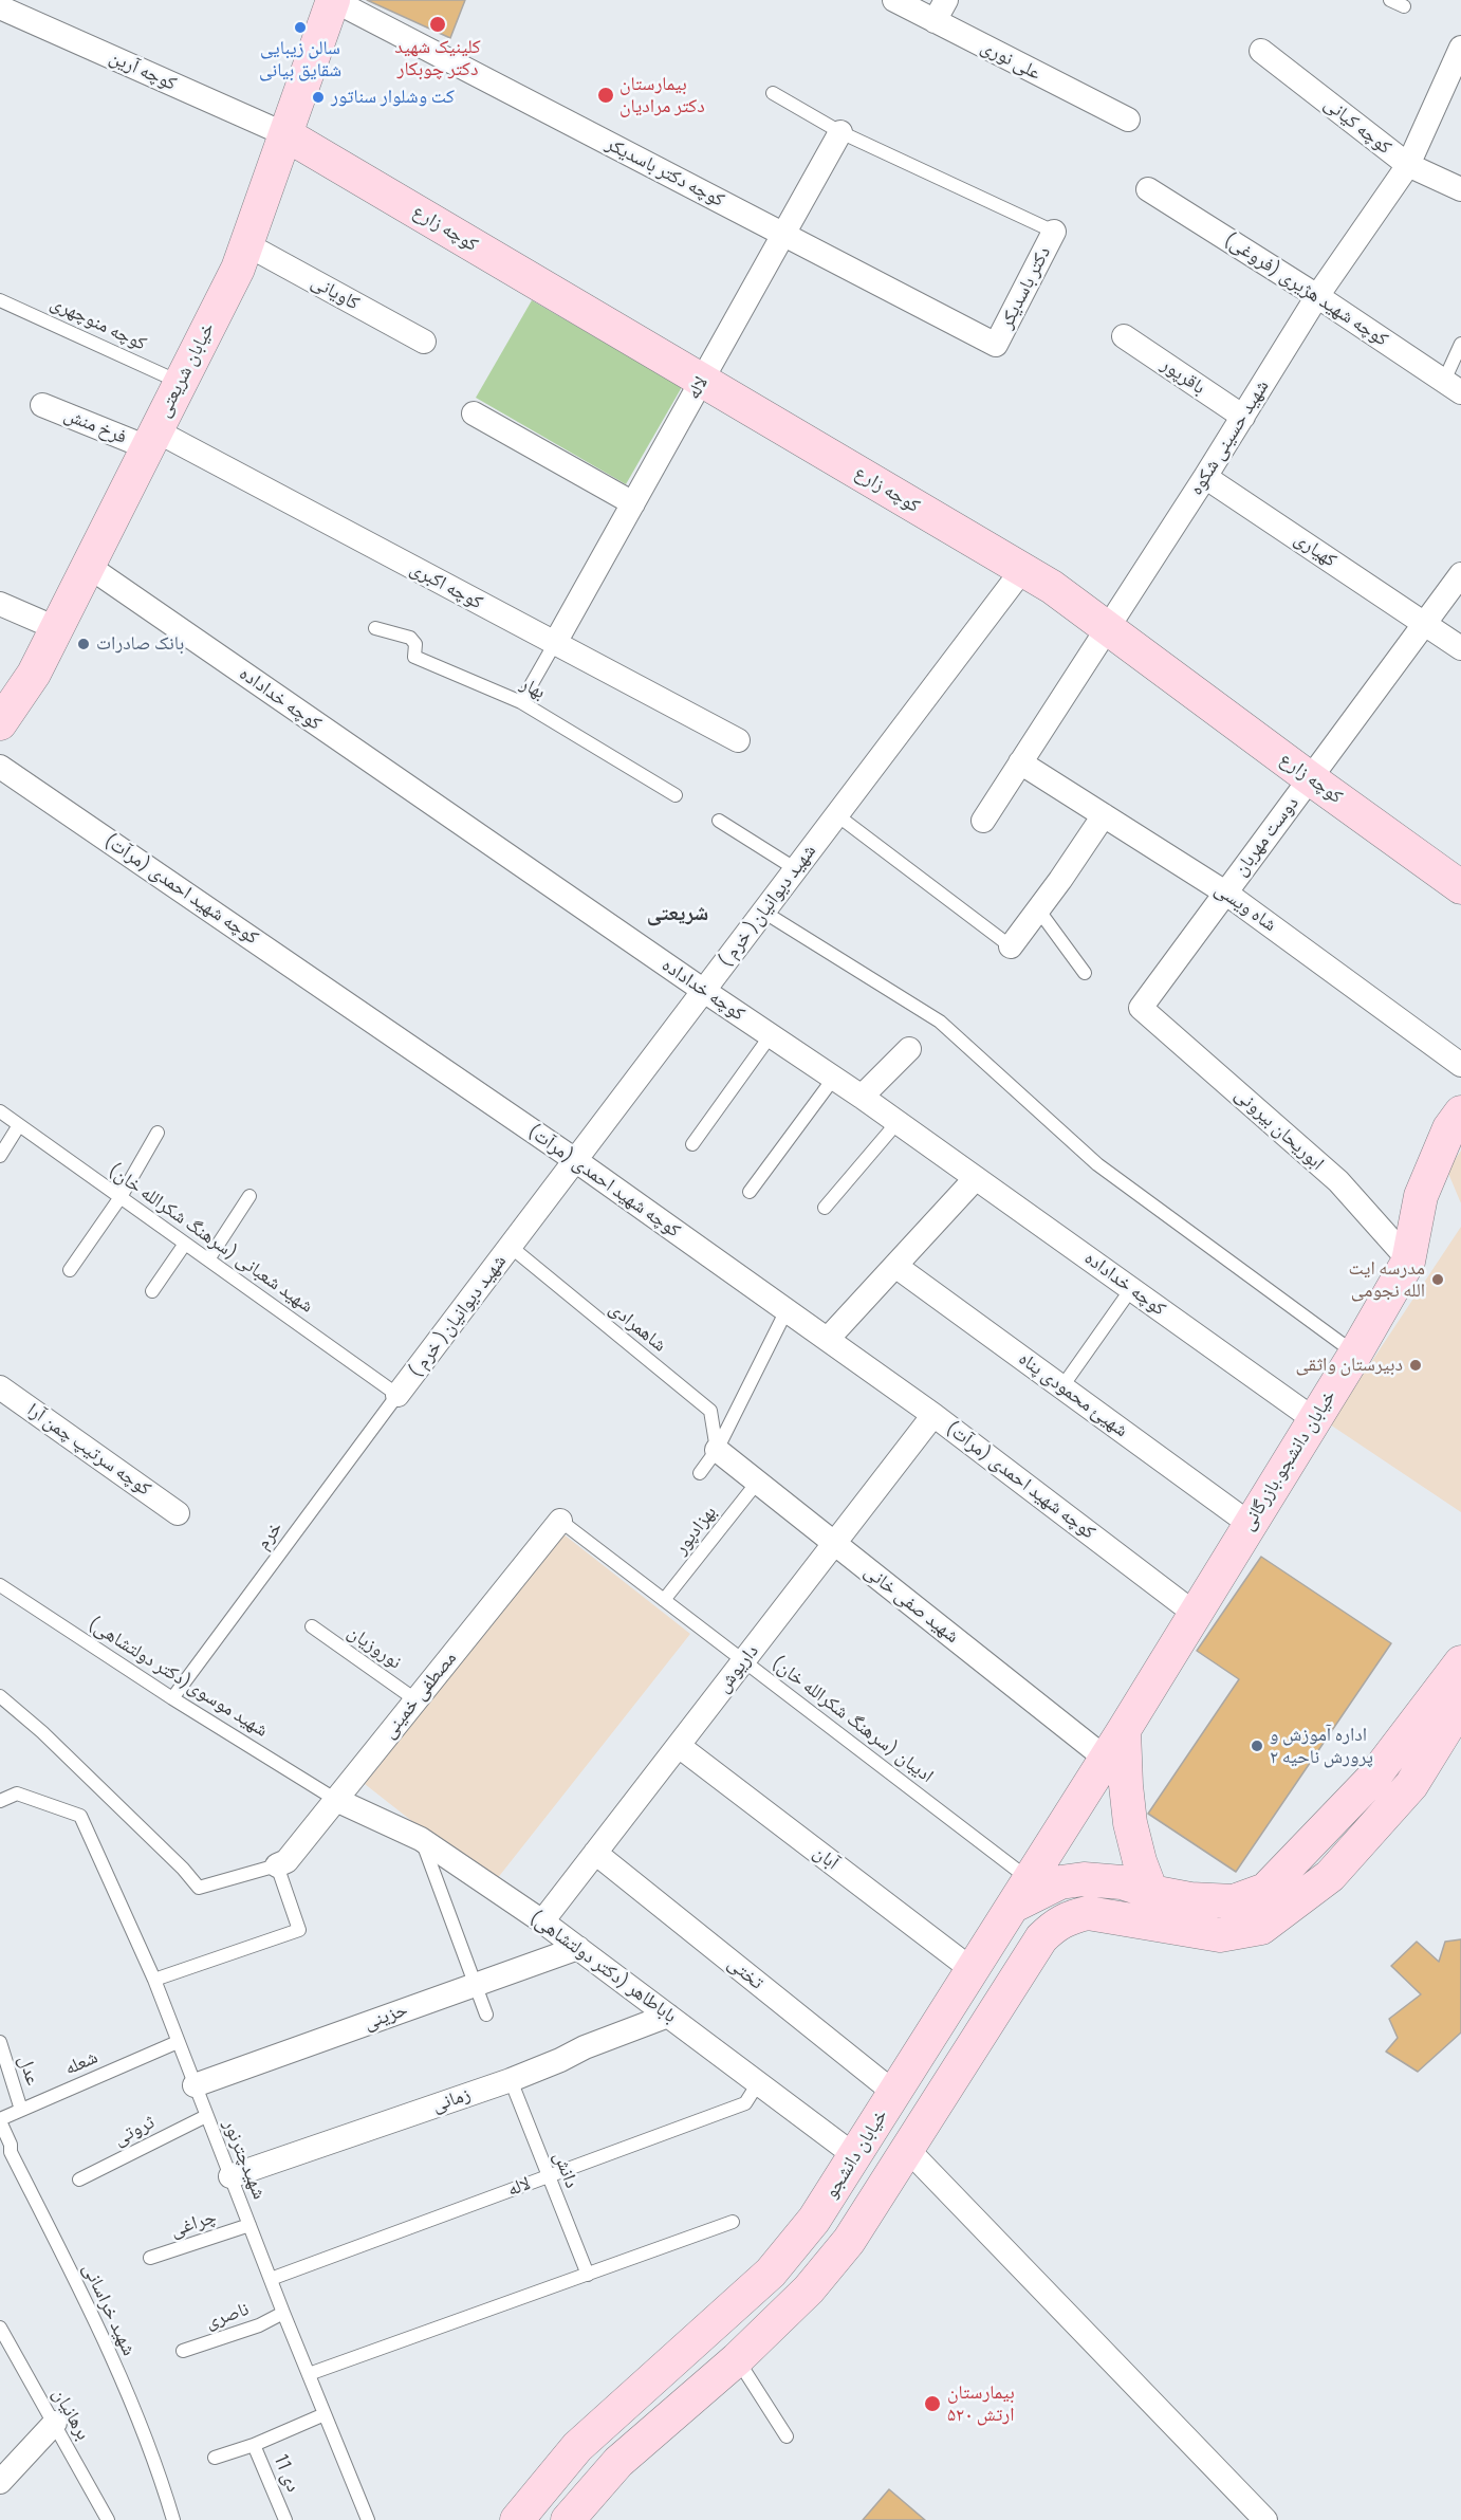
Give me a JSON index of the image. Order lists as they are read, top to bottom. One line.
{"streets":{"main road":["کوچه زارع","خیابان شریعتی","خیابان دانشجو.بازرگانی","خیابان دانشجو"],"street":["علی نوری","کوچه آرین","کوچه کیانی","کوچه دکتر باسدیکر","دکتر باسدیکر","کوچه شهید هژیری (فروغی)","کاویانی","باقرپور","لاله","فرخ منش","شهید حسینی شکوه","کهیاری","کوچه اکبری","کوچه خداداده","دوست مهربان","کوچه شهید احمدی (مرآت)","شهید دیوانیان( خرم )","شاه ویسی","ابوریحان بیرونی","شهیئ محمودی پناه","کوچه سرتیپ چمن آرا","شهید صفی خانی","داریوش","مصطفی خمینی","آبان","باباطاهر (دکتر دولتشاهی)","تختی","حزینی","زمانی"],"lane":["کوچه منوچهری","بهار","شهید شعبانی (سرهنگ شکرالله خان)","شاهمرادی","بهزادپور","خرم","نوروزیان","شهید موسوی(دکتر دولتشاهی)","ادیبان (سرهنگ شکرالله خان)","شعله","عدل","ثروتی","شهیدچترنور","دانش","چراغی","شهید خراسانی","ناصری","برهانیان","11 دی"]},"crossings":[["کوچه آرین","کوچه زارع"],["کوچه آرین","خیابان شریعتی"],["کوچه کیانی","شهید حسینی شکوه"],["کوچه دکتر باسدیکر","دکتر باسدیکر"],["کوچه دکتر باسدیکر","خیابان شریعتی"],["کوچه دکتر باسدیکر","لاله"],["کوچه زارع","خیابان شریعتی"],["کوچه زارع","لاله"],["کوچه زارع","شهید حسینی شکوه"],["کوچه زارع","دوست مهربان"],["کوچه زارع","شهید دیوانیان( خرم )"],["کوچه شهید هژیری (فروغی)","شهید حسینی شکوه"],["کاویانی","خیابان شریعتی"],["کوچه منوچهری","خیابان شریعتی"],["خیابان شریعتی","فرخ منش"],["خیابان شریعتی","کوچه اکبری"],["خیابان شریعتی","کوچه خداداده"],["باقرپور","شهید حسینی شکوه"],["لاله","کوچه اکبری"],["لاله","باباطاهر (دکتر دولتشاهی)"],["لاله","شهیدچترنور"],["لاله","دانش"],["فرخ منش","کوچه اکبری"],["شهید حسینی شکوه","کهیاری"],["شهید حسینی شکوه","شاه ویسی"],["کهیاری","دوست مهربان"],["کوچه خداداده","شهید دیوانیان( خرم )"],["کوچه خداداده","خیابان دانشجو.بازرگانی"],["دوست مهربان","شاه ویسی"],["دوست مهربان","ابوریحان بیرونی"],["کوچه شهید احمدی (مرآت)","شهید دیوانیان( خرم )"],["کوچه شهید احمدی (مرآت)","خیابان دانشجو.بازرگانی"],["کوچه شهید احمدی (مرآت)","داریوش"],["شهید دیوانیان( خرم )","شهید شعبانی (سرهنگ شکرالله خان)"],["شهید دیوانیان( خرم )","شاهمرادی"],["شهید دیوانیان( خرم )","خرم"],["ابوریحان بیرونی","خیابان دانشجو.بازرگانی"],["شهید شعبانی (سرهنگ شکرالله خان)","خرم"],["شاهمرادی","شهید صفی خانی"],["شهیئ محمودی پناه","خیابان دانشجو.بازرگانی"],["خیابان دانشجو.بازرگانی","خیابان دانشجو"],["بهزادپور","شهید صفی خانی"],["بهزادپور","ادیبان (سرهنگ شکرالله خان)"],["خرم","شهید موسوی(دکتر دولتشاهی)"],["شهید صفی خانی","داریوش"],["شهید صفی خانی","خیابان دانشجو"],["نوروزیان","مصطفی خمینی"],["داریوش","ادیبان (سرهنگ شکرالله خان)"],["داریوش","آبان"],["داریوش","باباطاهر (دکتر دولتشاهی)"],["داریوش","تختی"],["شهید موسوی(دکتر دولتشاهی)","مصطفی خمینی"],["شهید موسوی(دکتر دولتشاهی)","باباطاهر (دکتر دولتشاهی)"],["مصطفی خمینی","ادیبان (سرهنگ شکرالله خان)"],["مصطفی خمینی","باباطاهر (دکتر دولتشاهی)"],["ادیبان (سرهنگ شکرالله خان)","خیابان دانشجو"],["آبان","خیابان دانشجو"],["باباطاهر (دکتر دولتشاهی)","حزینی"],["باباطاهر (دکتر دولتشاهی)","زمانی"],["باباطاهر (دکتر دولتشاهی)","خیابان دانشجو"],["تختی","خیابان دانشجو"],["حزینی","شهیدچترنور"],["شعله","عدل"],["شعله","شهیدچترنور"],["شعله","شهید خراسانی"],["زمانی","شهیدچترنور"],["زمانی","دانش"],["ثروتی","شهیدچترنور"],["شهیدچترنور","چراغی"],["شهیدچترنور","ناصری"]],"districts":["شریعتی"],"places":["کلینیک شهید دکتر چوبکار","سالن زیبایی شقایق بیانی","بیمارستان دکتر مرادیان","کت وشلوار سناتور","بانک صادرات","مدرسه ایت الله نجومی","دبیرستان واثقی","اداره آموزش و پرورش ناحیه ۲","بیمارستان ۵۲۰ ارتش"]}
